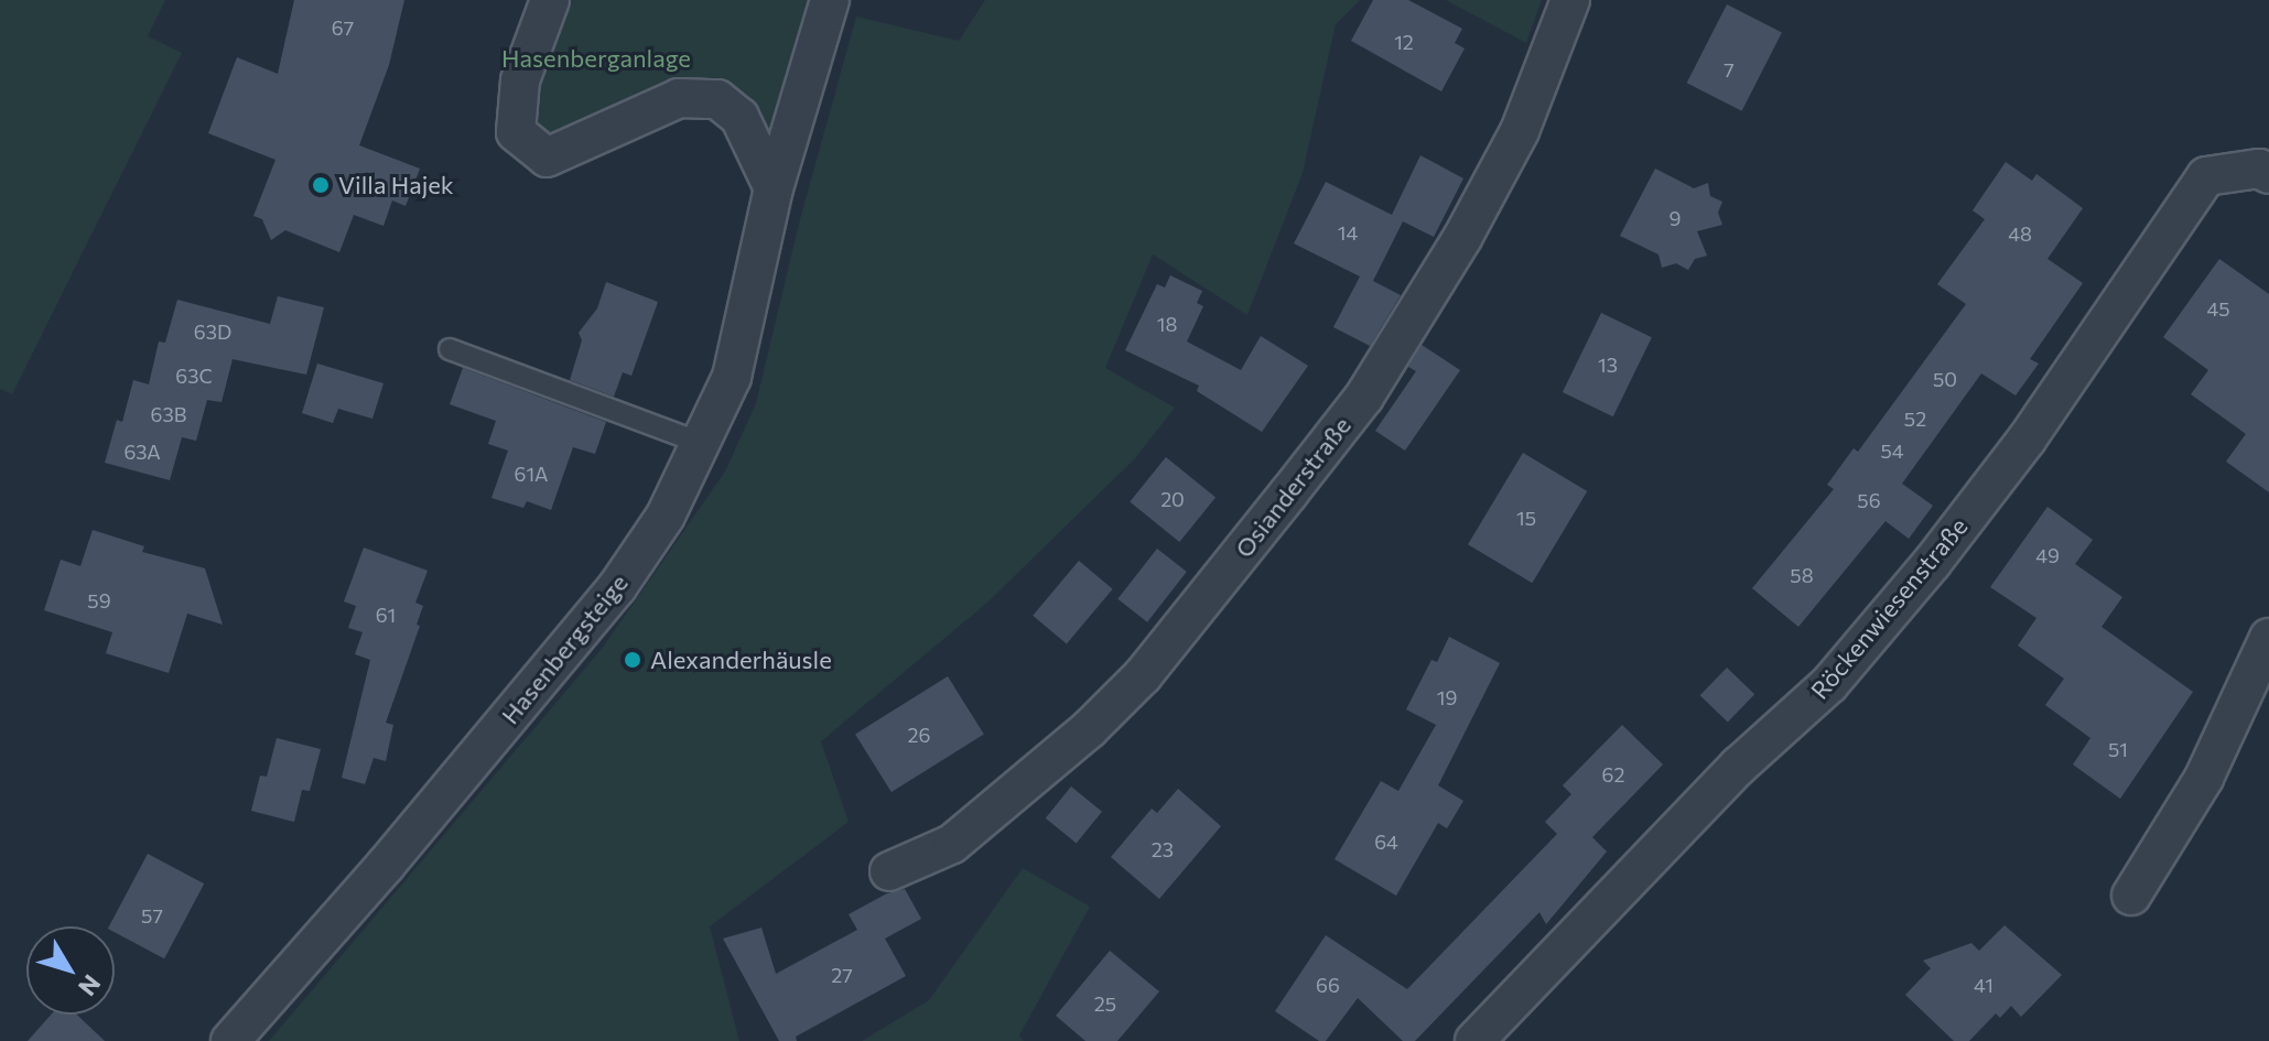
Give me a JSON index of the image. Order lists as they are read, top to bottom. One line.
{"streets":{"street":["Osianderstraße","Röckenwiesenstraße","Hasenbergsteige"]},"parks":["Hasenberganlage"],"places":["Villa Hajek","Alexanderhäusle"],"house_numbers":["67","12","7","9","14","48","45","18","63D","13","63C","50","63B","52","54","63A","61A","20","56","15","49","58","59","61","19","26","51","62","64","23","57","27","66","41","25"],"north":"bottom right"}
